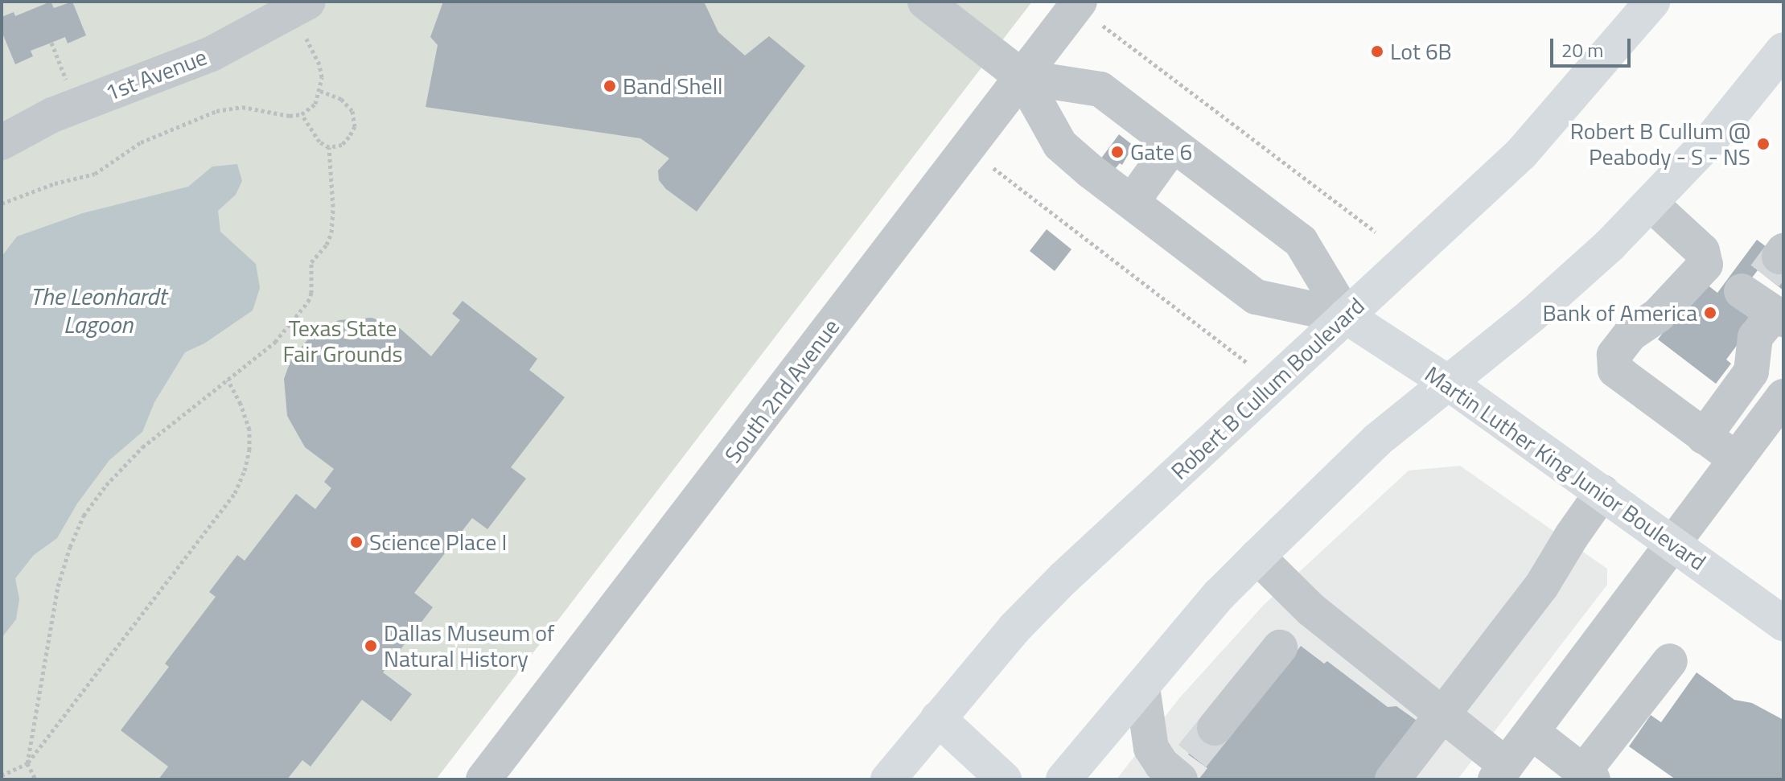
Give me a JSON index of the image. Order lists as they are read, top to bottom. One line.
{"streets":{"main road":["Robert B Cullum Boulevard","Martin Luther King Junior Boulevard"],"street":["1st Avenue","South 2nd Avenue"]},"crossings":[["Robert B Cullum Boulevard","Martin Luther King Junior Boulevard"],["South 2nd Avenue","Martin Luther King Junior Boulevard"]],"water":["The Leonhardt Lagoon"],"parks":["Texas State Fair Grounds"],"places":["Lot 6B","Band Shell","Robert B Cullum @ Peabody - S - NS","Gate 6","Bank of America","Science Place I","Dallas Museum of Natural History"],"scale_bar":"20 m"}
